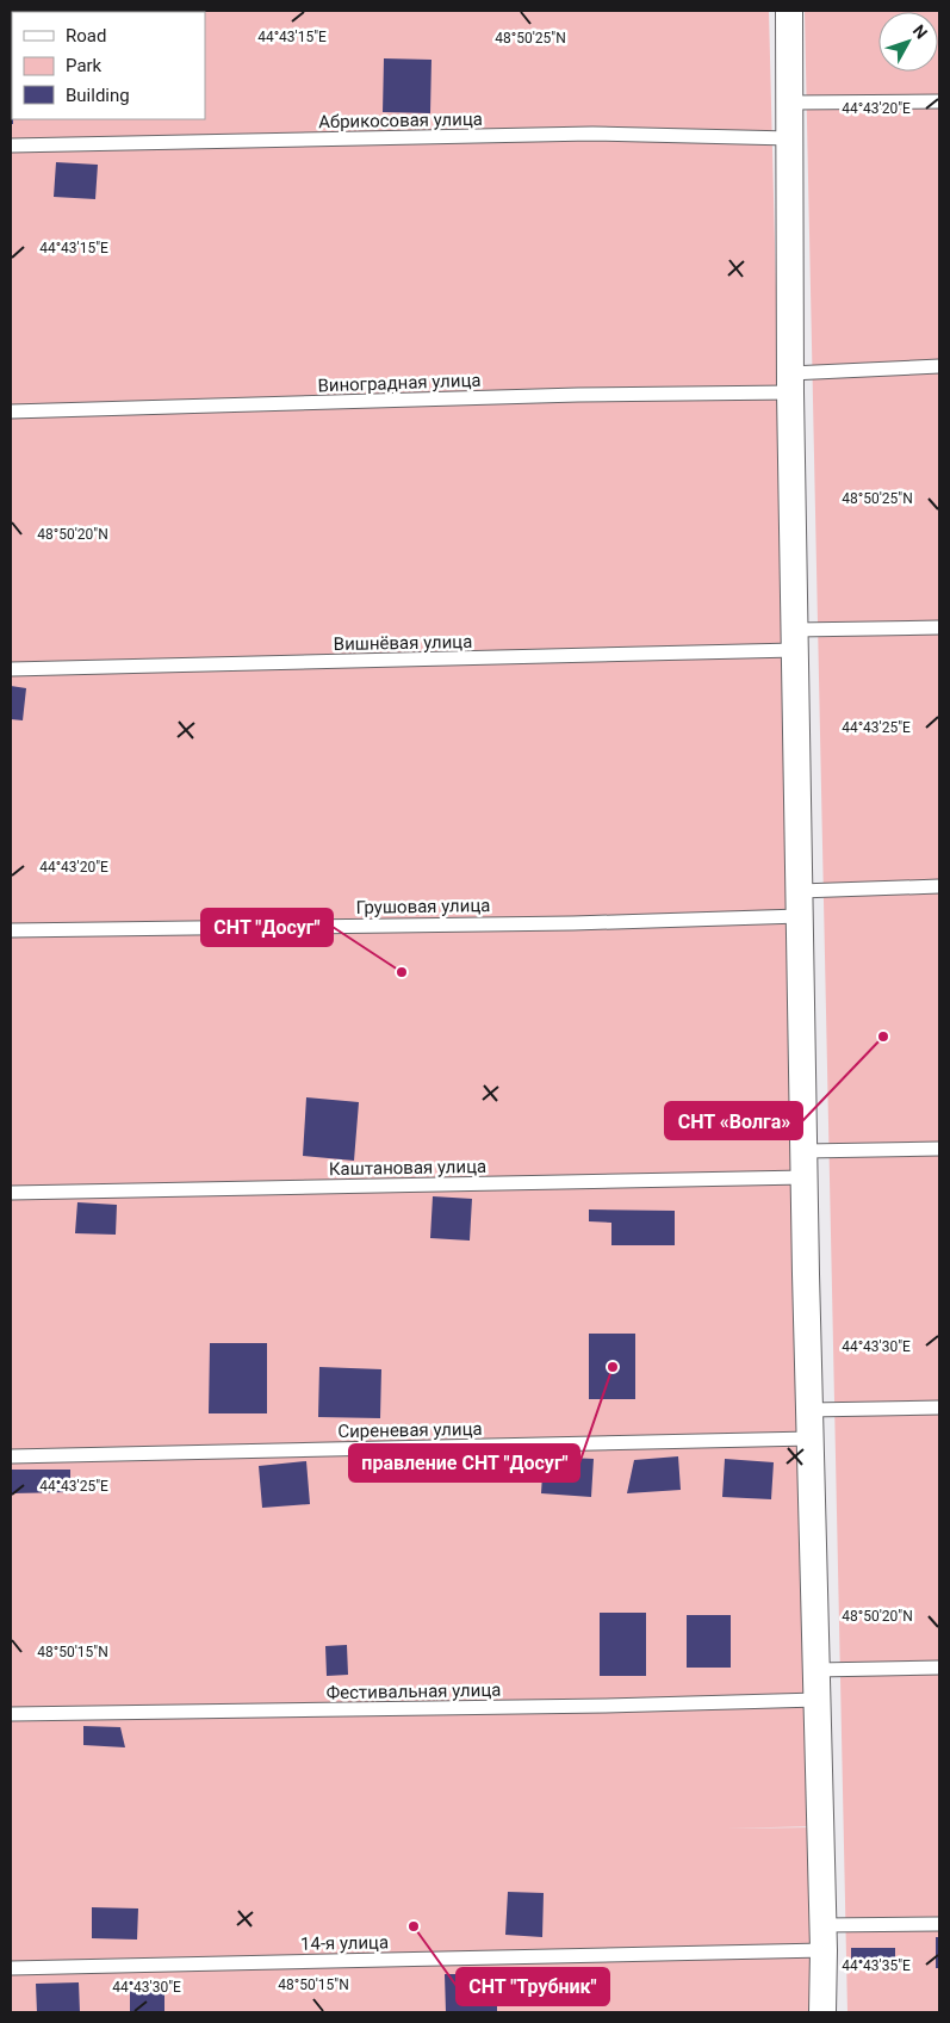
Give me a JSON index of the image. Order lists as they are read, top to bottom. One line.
{"streets":{"lane":["Абрикосовая улица","Виноградная улица","Вишнёвая улица","Грушовая улица","Каштановая улица","Сиреневая улица","Фестивальная улица","14-я улица"]},"places":["СНТ \"Досуг\"","СНТ «Волга»","правление СНТ \"Досуг\"","СНТ \"Трубник\""],"legend":["Road","Park","Building"],"north":"top right","coordinates":["44°43'15\"E","48°50'25\"N","44°43'20\"E","48°50'20\"N","44°43'25\"E","44°43'30\"E","48°50'15\"N","44°43'35\"E"]}
